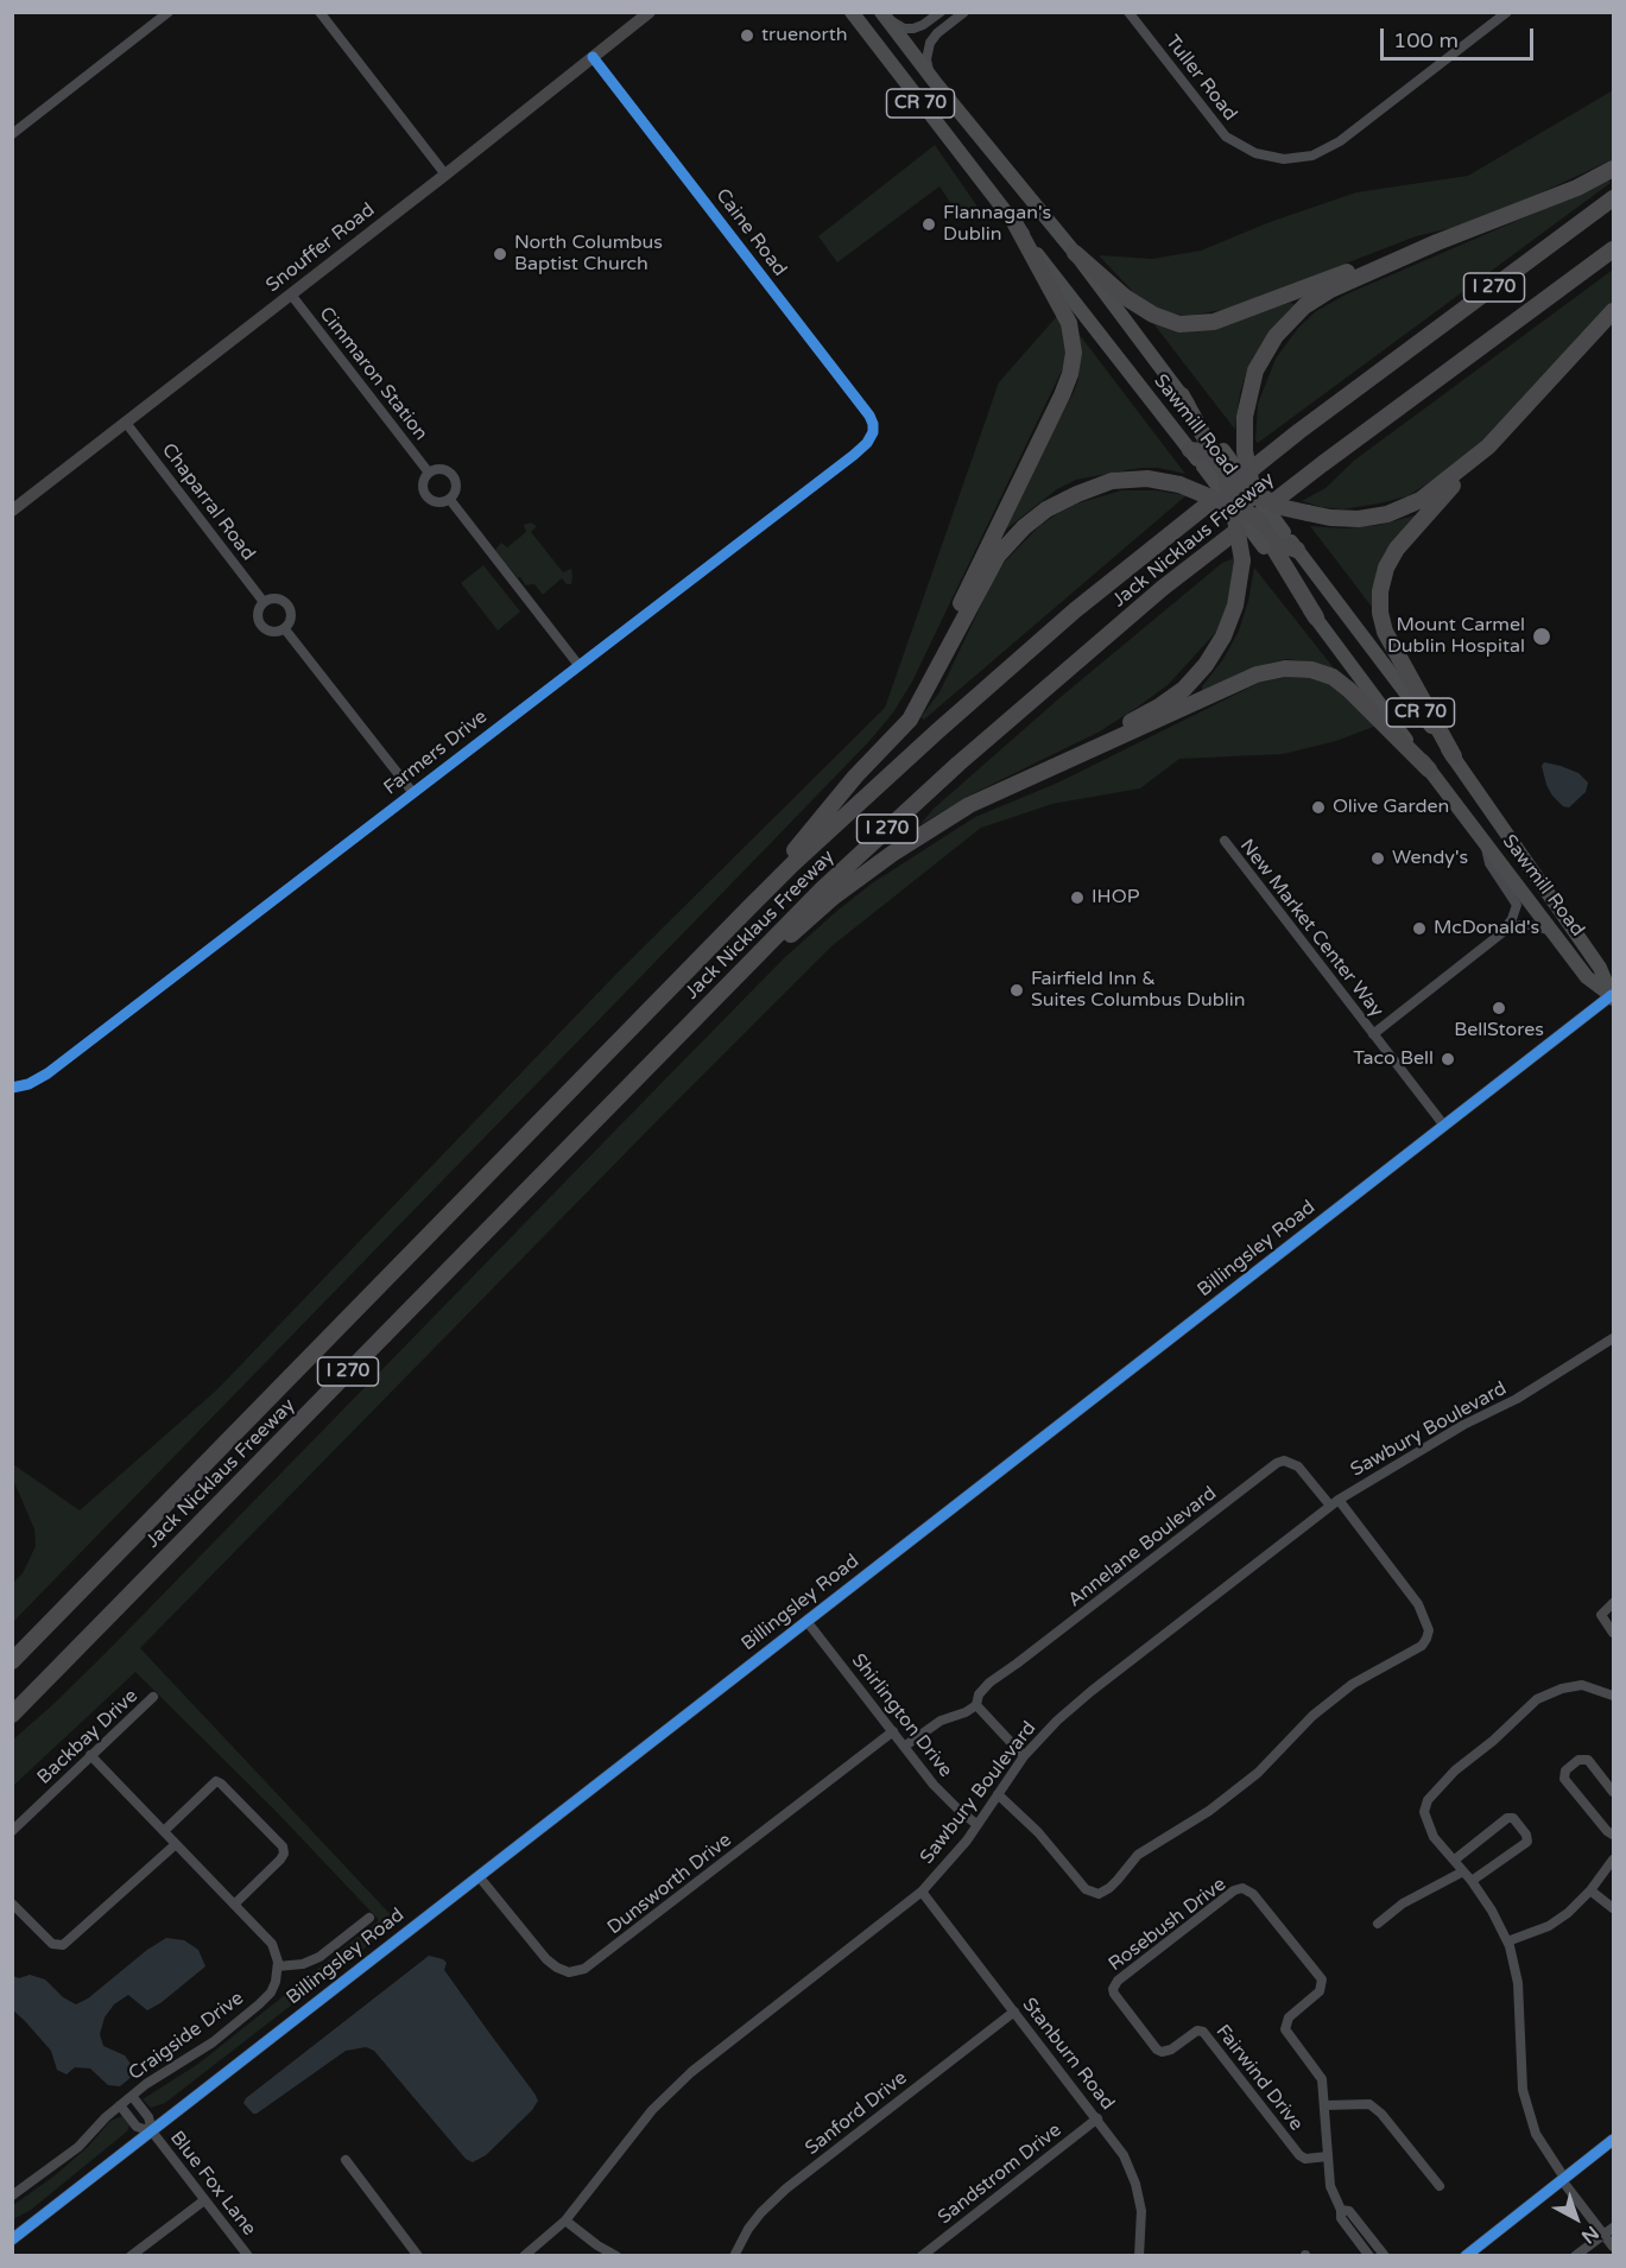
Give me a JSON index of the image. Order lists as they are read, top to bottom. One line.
{"streets":{"highway":["I 270","Jack Nicklaus Freeway"],"main road":["CR 70","Sawmill Road"],"street":["Tuller Road","Caine Road","Snouffer Road","Cimmaron Station","Chaparral Road","Farmers Drive","New Market Center Way","Billingsley Road","Sawbury Boulevard","Annelane Boulevard","Shirlington Drive","Backbay Drive","Dunsworth Drive","Rosebush Drive","Craigside Drive","Stanburn Road","Fairwind Drive","Sanford Drive","Sandstrom Drive","Blue Fox Lane"]},"crossings":[["Caine Road","Snouffer Road"],["Caine Road","Farmers Drive"],["Snouffer Road","Cimmaron Station"],["Snouffer Road","Chaparral Road"],["Cimmaron Station","Farmers Drive"],["Sawmill Road","Billingsley Road"],["Chaparral Road","Farmers Drive"],["New Market Center Way","Billingsley Road"],["Billingsley Road","Shirlington Drive"],["Billingsley Road","Dunsworth Drive"],["Billingsley Road","Craigside Drive"],["Billingsley Road","Blue Fox Lane"],["Sawbury Boulevard","Annelane Boulevard"],["Sawbury Boulevard","Shirlington Drive"],["Sawbury Boulevard","Stanburn Road"],["Annelane Boulevard","Shirlington Drive"],["Shirlington Drive","Dunsworth Drive"],["Rosebush Drive","Fairwind Drive"],["Craigside Drive","Blue Fox Lane"],["Stanburn Road","Sanford Drive"],["Stanburn Road","Sandstrom Drive"]],"places":["truenorth","Flannagan's Dublin","North Columbus Baptist Church","Mount Carmel Dublin Hospital","Olive Garden","Wendy's","IHOP","McDonald's","Fairfield Inn & Suites Columbus Dublin","BellStores","Taco Bell"],"scale_bar":"100 m","north":"bottom right"}
